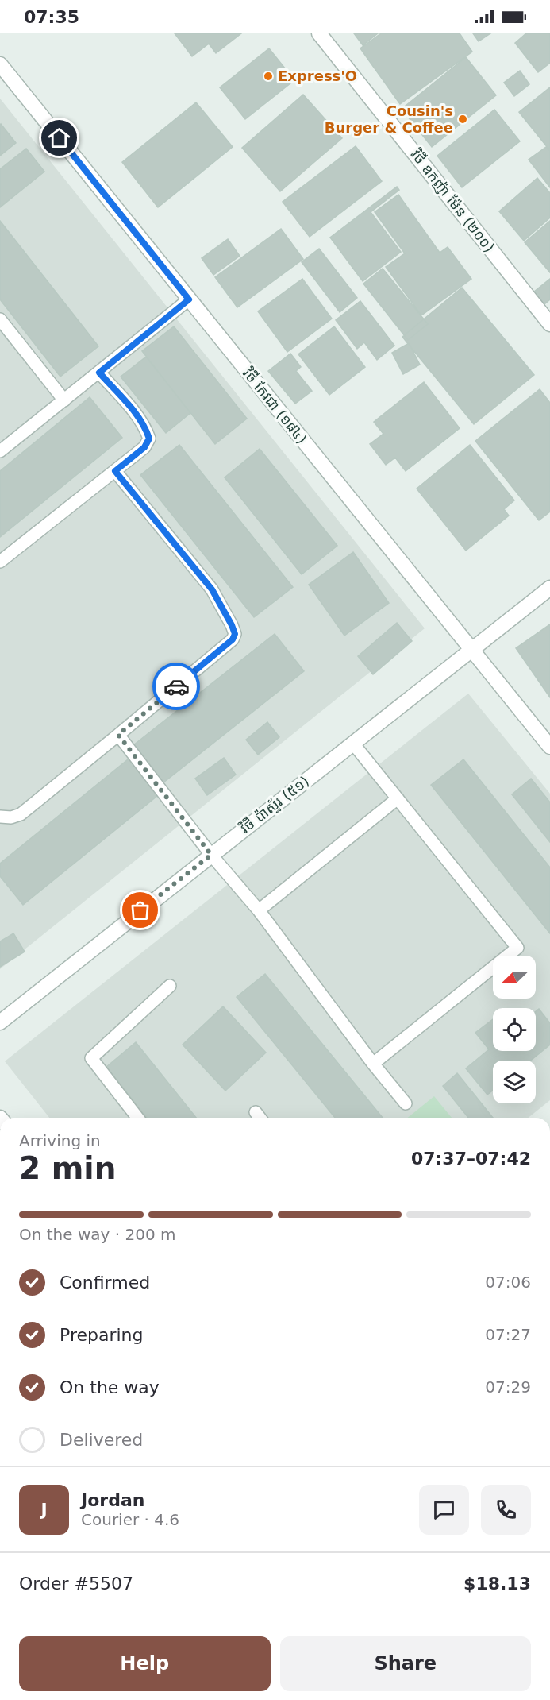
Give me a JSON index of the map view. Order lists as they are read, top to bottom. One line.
{"streets":{"street":["វិថី ឧកញ៉ា ម៉ែន (២០០)","វិថី កែវជា (១៨៤)","វិថី ប៉ាស្ទ័រ (៥១)"]},"crossings":[["វិថី កែវជា (១៨៤)","វិថី ប៉ាស្ទ័រ (៥១)"]],"places":["Express'O","Cousin's Burger & Coffee"],"north":"bottom left","page":{"status":"07:35","heading":["2 min","Arriving in","07:37–07:42"],"panel":["Jordan","Courier · 4.6","Order #5507","$18.13"],"bar":"On the way · 200 m","list":[["Confirmed","07:06"],["Preparing","07:27"],["On the way","07:29"],"Delivered"],"round":"J","buttons":["Help","Share"]}}
